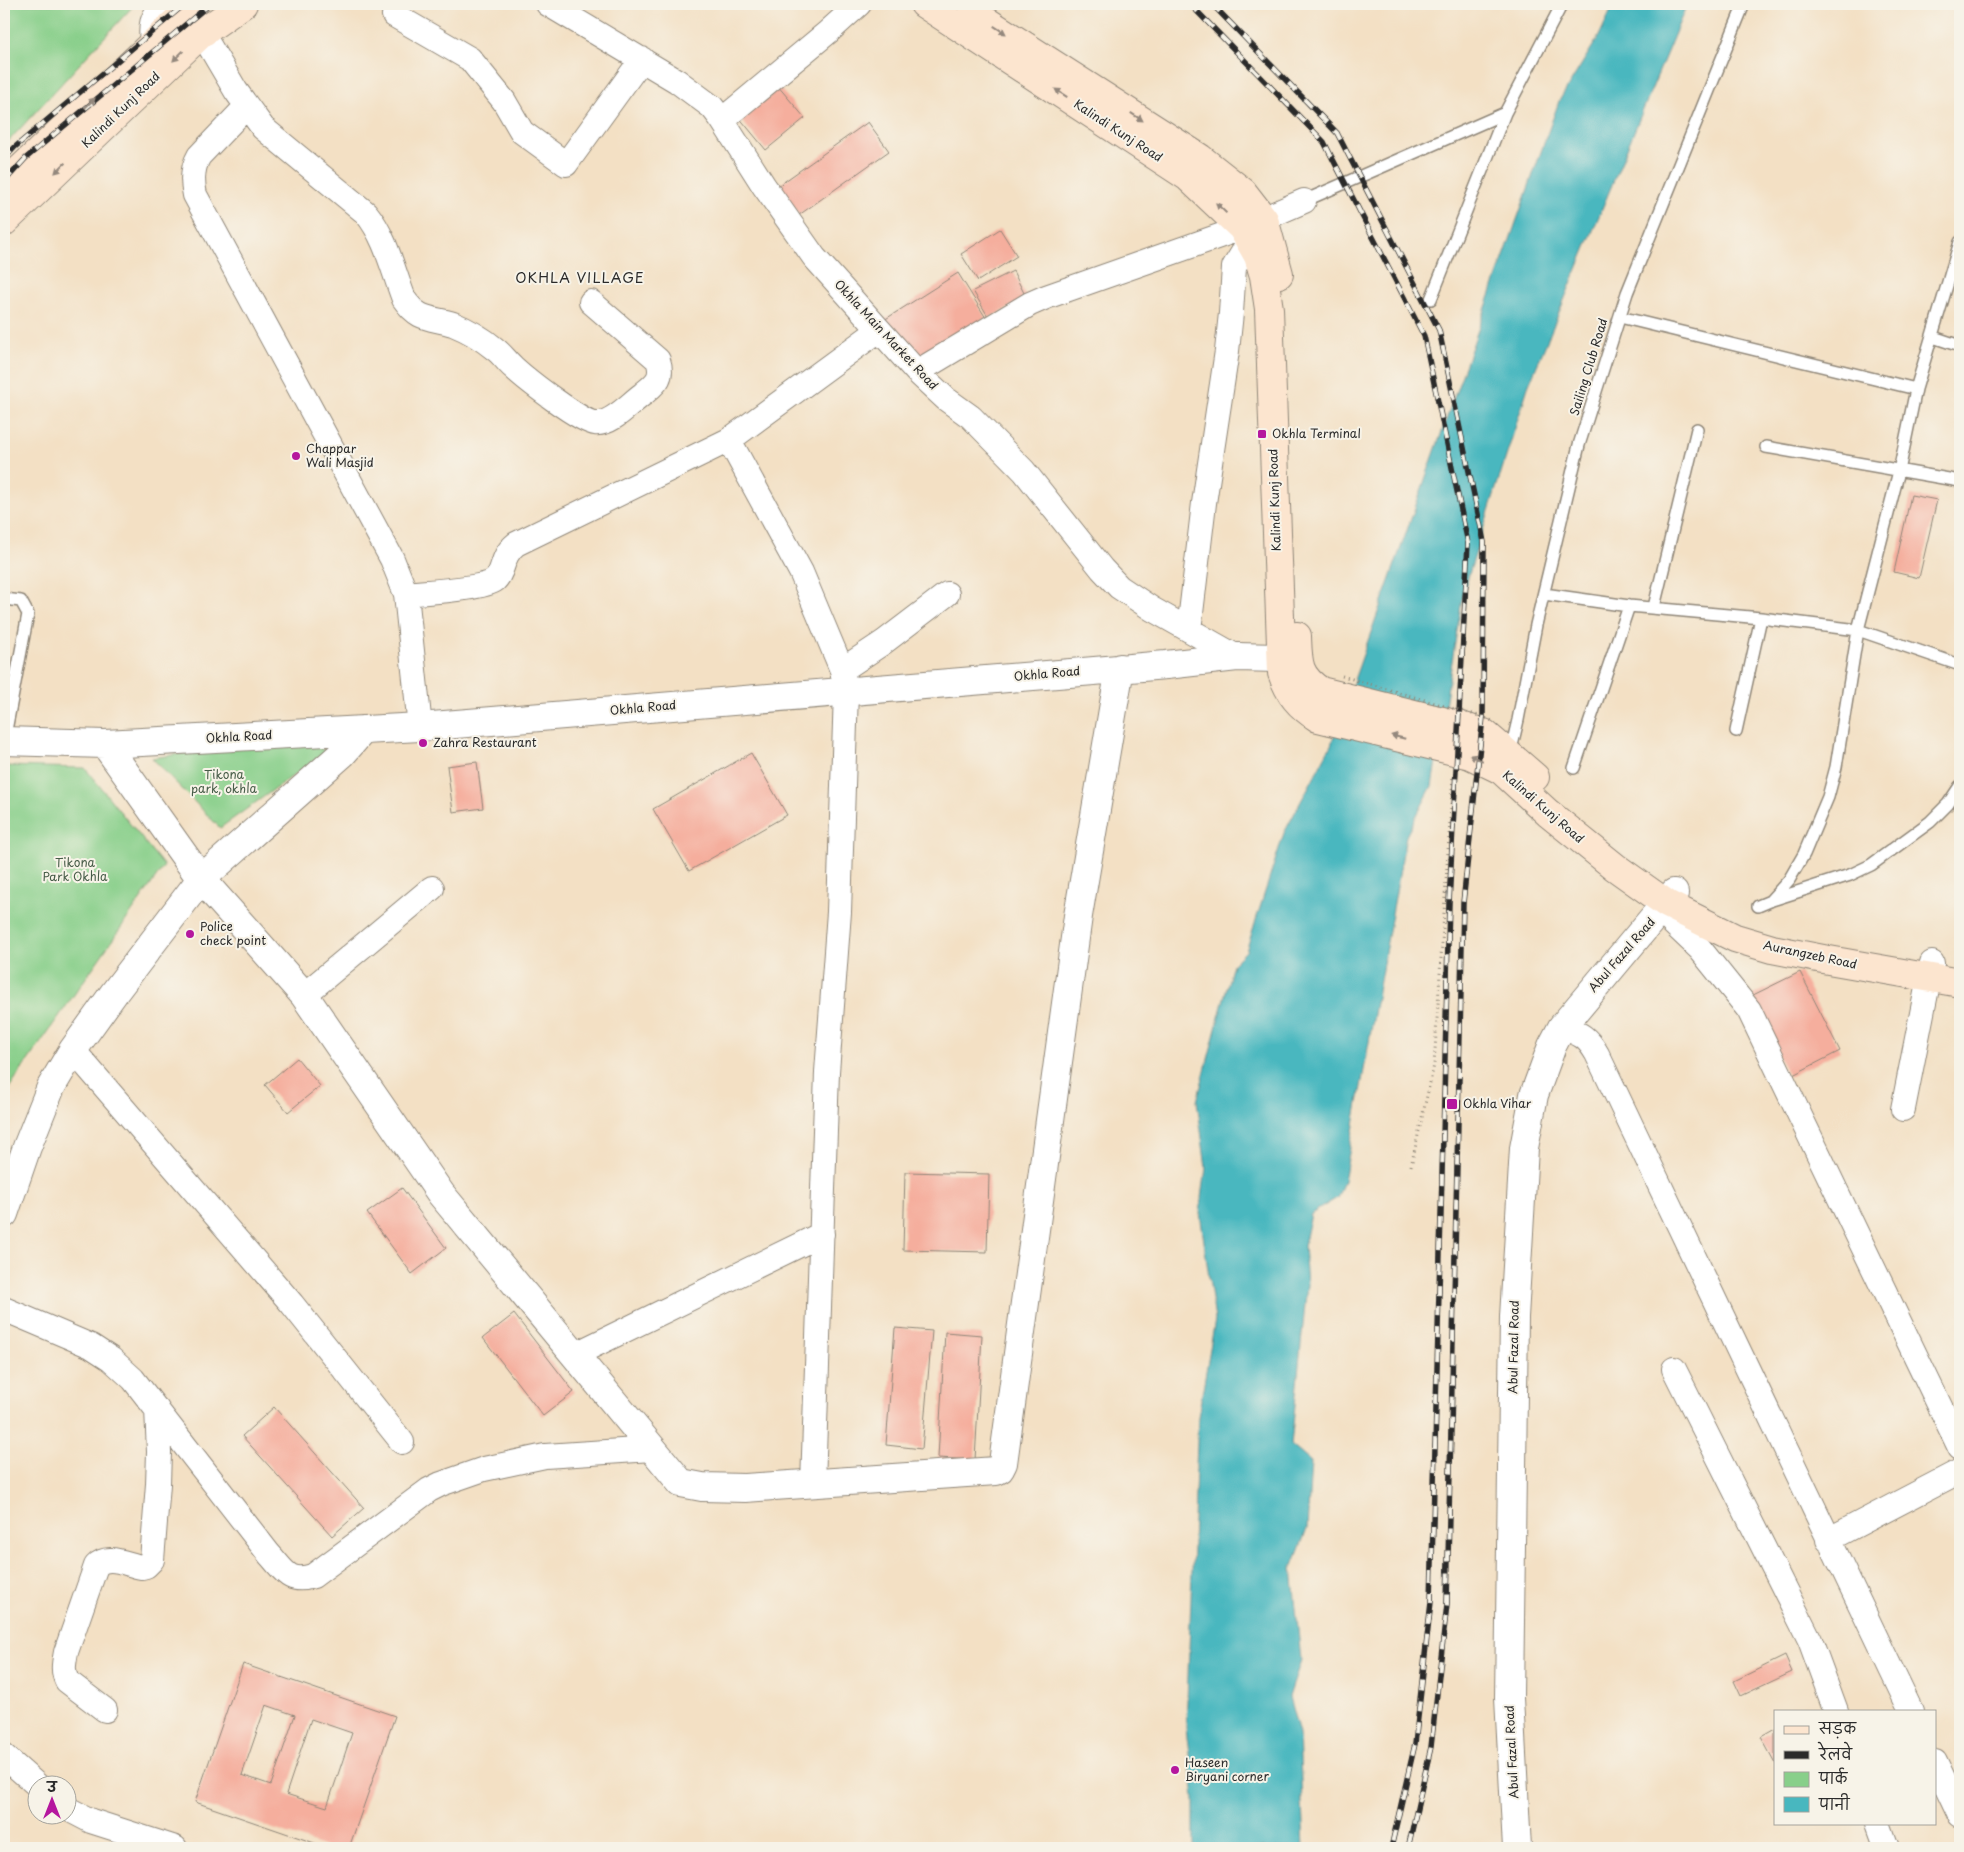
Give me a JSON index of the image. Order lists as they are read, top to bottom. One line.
{"streets":{"main road":["Kalindi Kunj Road","Aurangzeb Road"],"street":["Okhla Main Market Road","Okhla Road","Abul Fazal Road"],"lane":["Sailing Club Road"]},"crossings":[["Kalindi Kunj Road","Sailing Club Road"],["Kalindi Kunj Road","Okhla Road"],["Kalindi Kunj Road","Abul Fazal Road"],["Kalindi Kunj Road","Aurangzeb Road"],["Okhla Main Market Road","Okhla Road"],["Abul Fazal Road","Aurangzeb Road"]],"districts":["OKHLA VILLAGE"],"parks":["Tikona park, okhla","Tikona Park Okhla"],"places":{"transit":["Okhla Terminal","Okhla Vihar"],"other":["Chappar Wali Masjid","Zahra Restaurant","Police check point","Haseen Biryani corner"]},"legend":["सड़क","रेलवे","पार्क","पानी"],"north":"top"}
